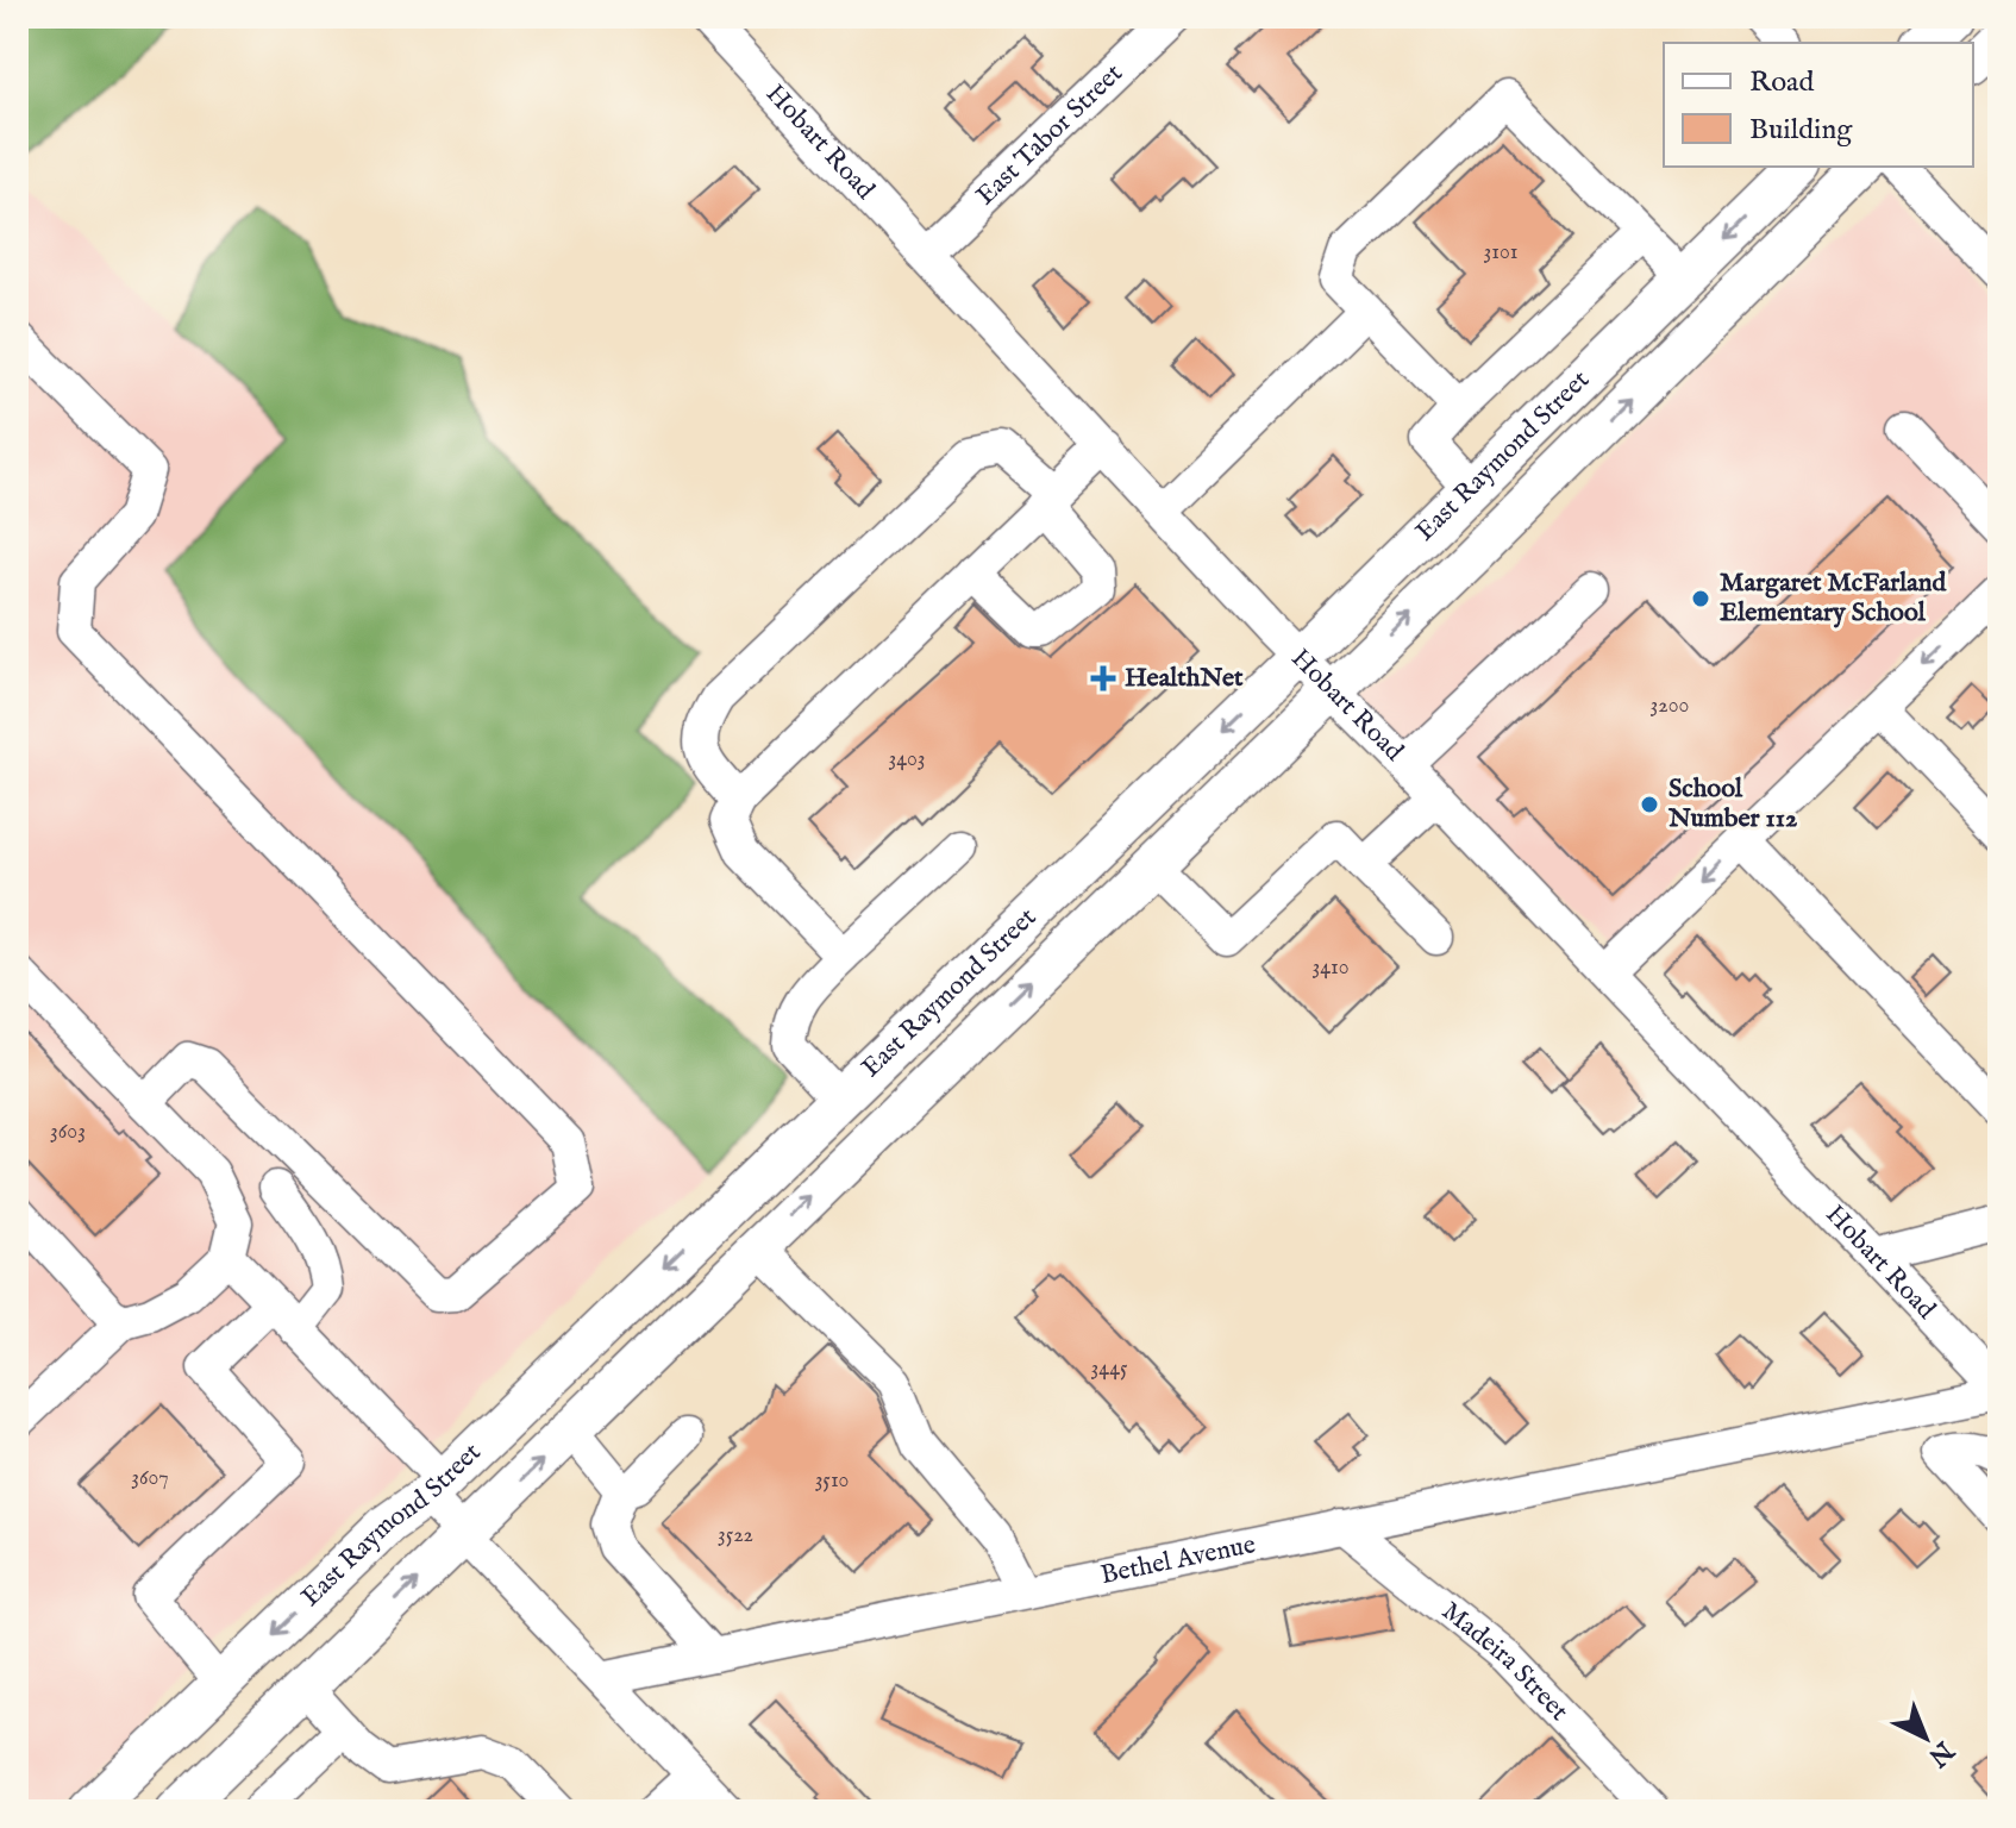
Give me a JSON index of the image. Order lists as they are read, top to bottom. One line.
{"streets":{"main road":["East Raymond Street"],"street":["East Tabor Street","Hobart Road","Bethel Avenue","Madeira Street"]},"crossings":[["East Tabor Street","Hobart Road"],["Hobart Road","East Raymond Street"],["Hobart Road","Bethel Avenue"],["Bethel Avenue","Madeira Street"]],"places":{"other":["Margaret McFarland Elementary School","School Number 112"],"health":["HealthNet"]},"house_numbers":["3101","3200","3403","3410","3603","3445","3607","3510","3522"],"legend":["Road","Building"],"north":"bottom right"}
